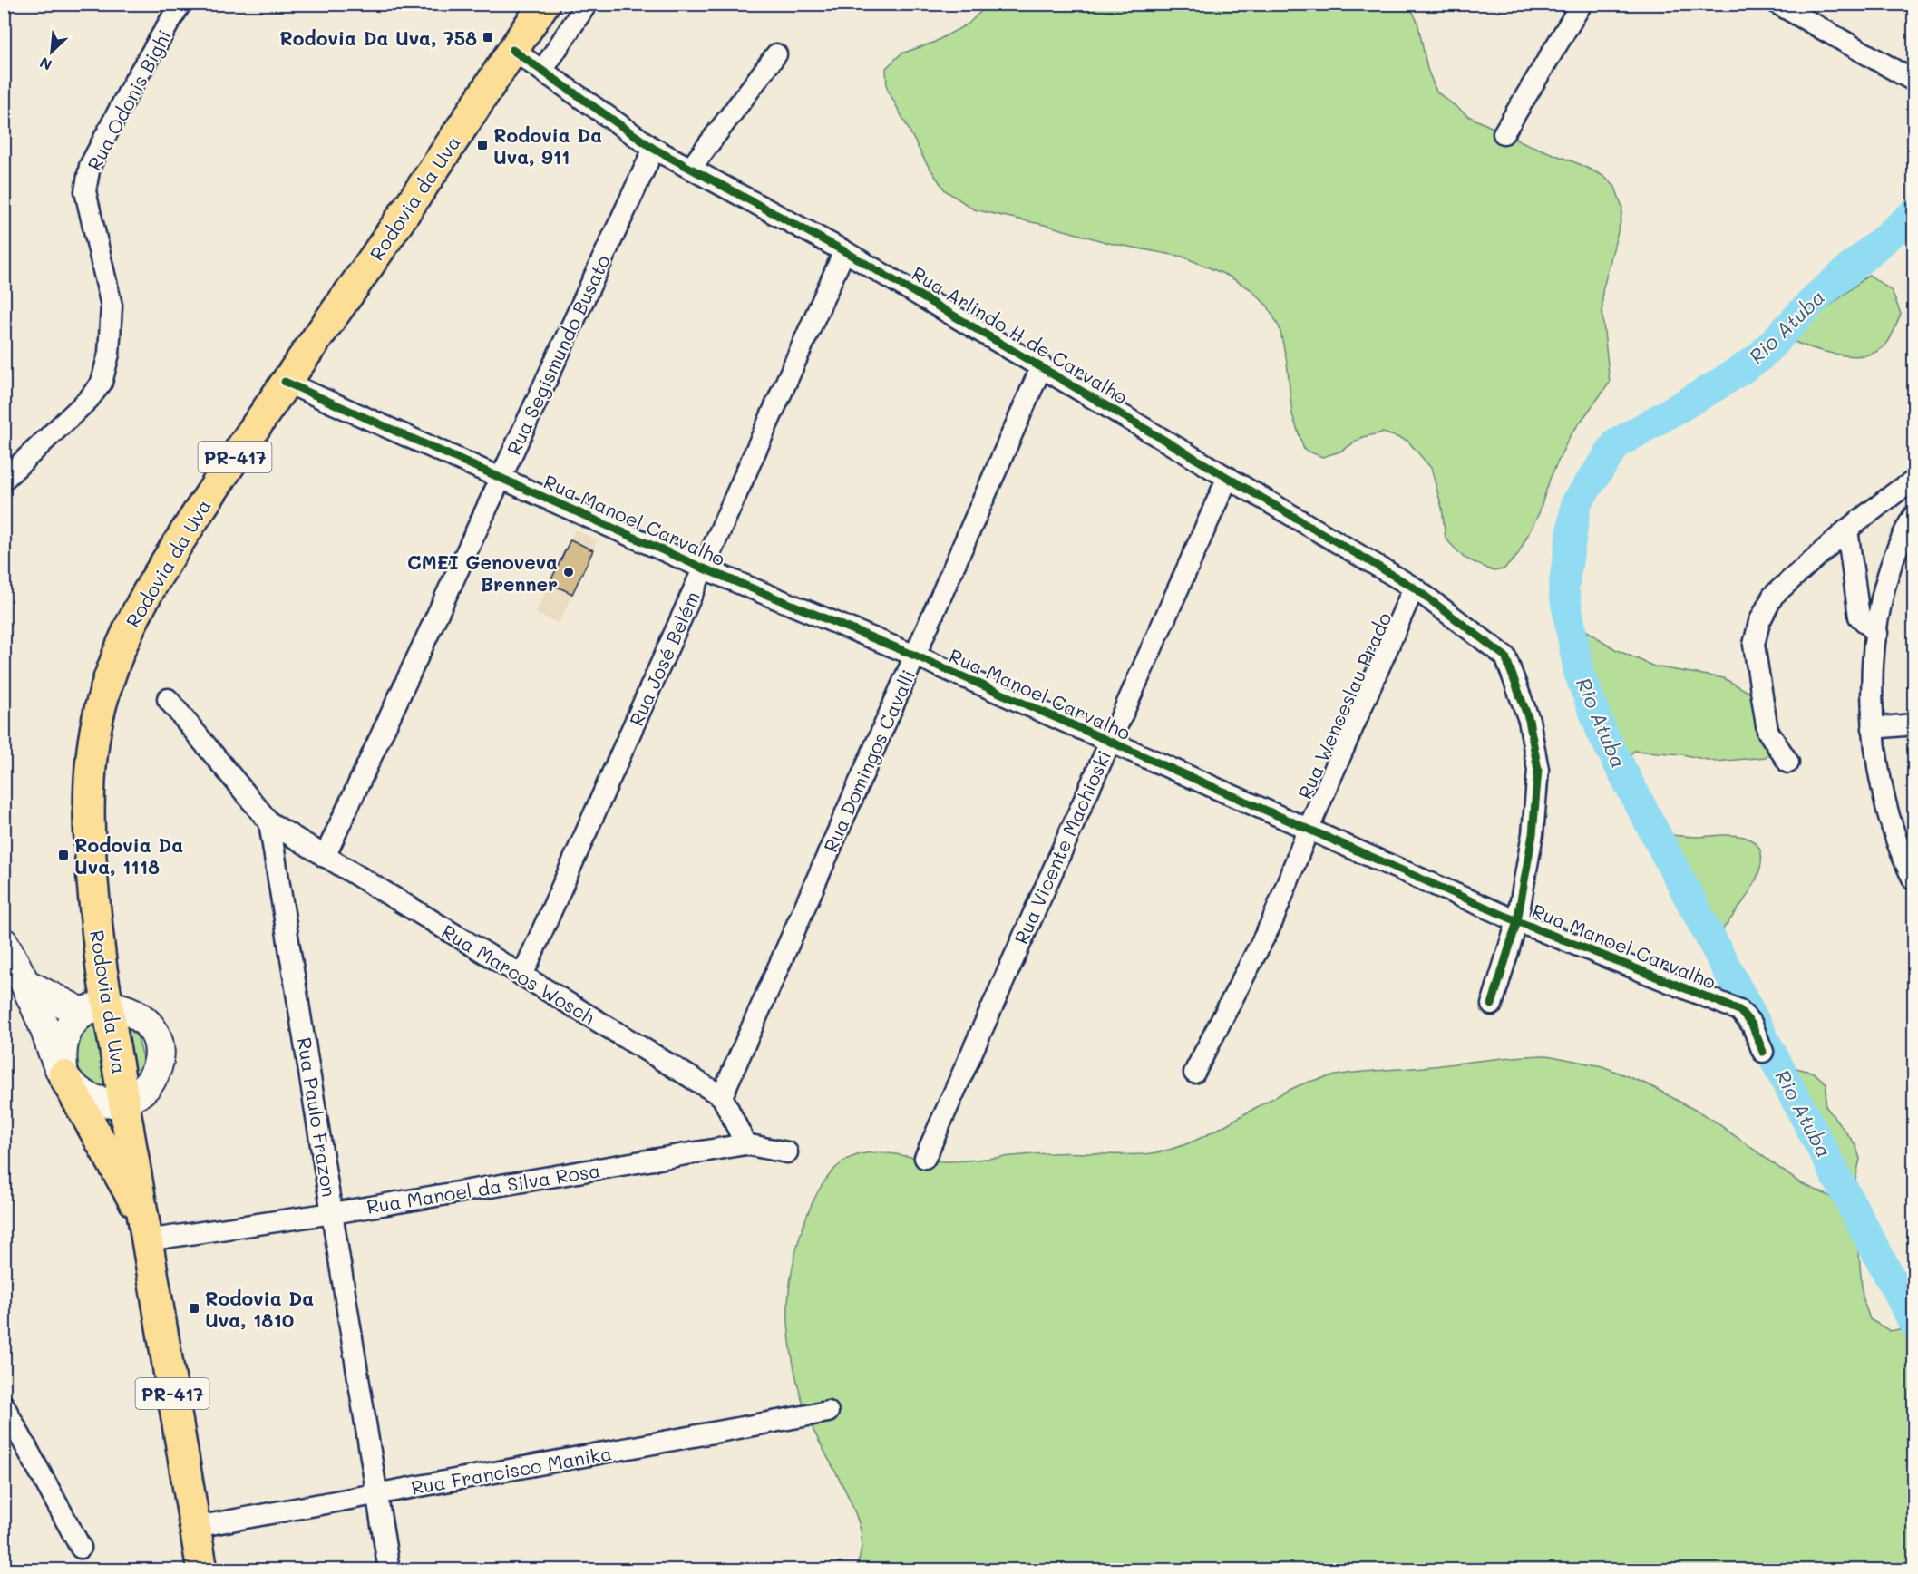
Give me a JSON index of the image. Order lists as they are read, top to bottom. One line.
{"streets":{"highway":["Rodovia da Uva","PR-417"],"street":["Rua Odonis Bighi","Rua Arlindo H de Carvalho","Rua Segismundo Busato","Rua Manoel Carvalho","Rua José Belém","Rua Wenceslau Prado","Rua Domingos Cavalli","Rua Vicente Machioski","Rua Marcos Wosch","Rua Paulo Frazon","Rua Manoel da Silva Rosa","Rua Francisco Manika"]},"crossings":[["Rodovia da Uva","Rua Arlindo H de Carvalho"],["Rodovia da Uva","Rua Manoel Carvalho"],["Rodovia da Uva","Rua Manoel da Silva Rosa"],["Rodovia da Uva","Rua Francisco Manika"],["Rua Arlindo H de Carvalho","Rua Segismundo Busato"],["Rua Arlindo H de Carvalho","Rua Manoel Carvalho"],["Rua Arlindo H de Carvalho","Rua José Belém"],["Rua Arlindo H de Carvalho","Rua Wenceslau Prado"],["Rua Arlindo H de Carvalho","Rua Domingos Cavalli"],["Rua Arlindo H de Carvalho","Rua Vicente Machioski"],["Rua Segismundo Busato","Rua Manoel Carvalho"],["Rua Segismundo Busato","Rua Marcos Wosch"],["Rua Manoel Carvalho","Rua José Belém"],["Rua Manoel Carvalho","Rua Wenceslau Prado"],["Rua Manoel Carvalho","Rua Domingos Cavalli"],["Rua Manoel Carvalho","Rua Vicente Machioski"],["Rua José Belém","Rua Marcos Wosch"],["Rua Domingos Cavalli","Rua Marcos Wosch"],["Rua Marcos Wosch","Rua Paulo Frazon"],["Rua Paulo Frazon","Rua Manoel da Silva Rosa"],["Rua Paulo Frazon","Rua Francisco Manika"]],"water":["Rio Atuba"],"places":{"transit":["Rodovia Da Uva, 758","Rodovia Da Uva, 911","Rodovia Da Uva, 1118","Rodovia Da Uva, 1810"],"other":["CMEI Genoveva Brenner"]},"north":"bottom left"}
